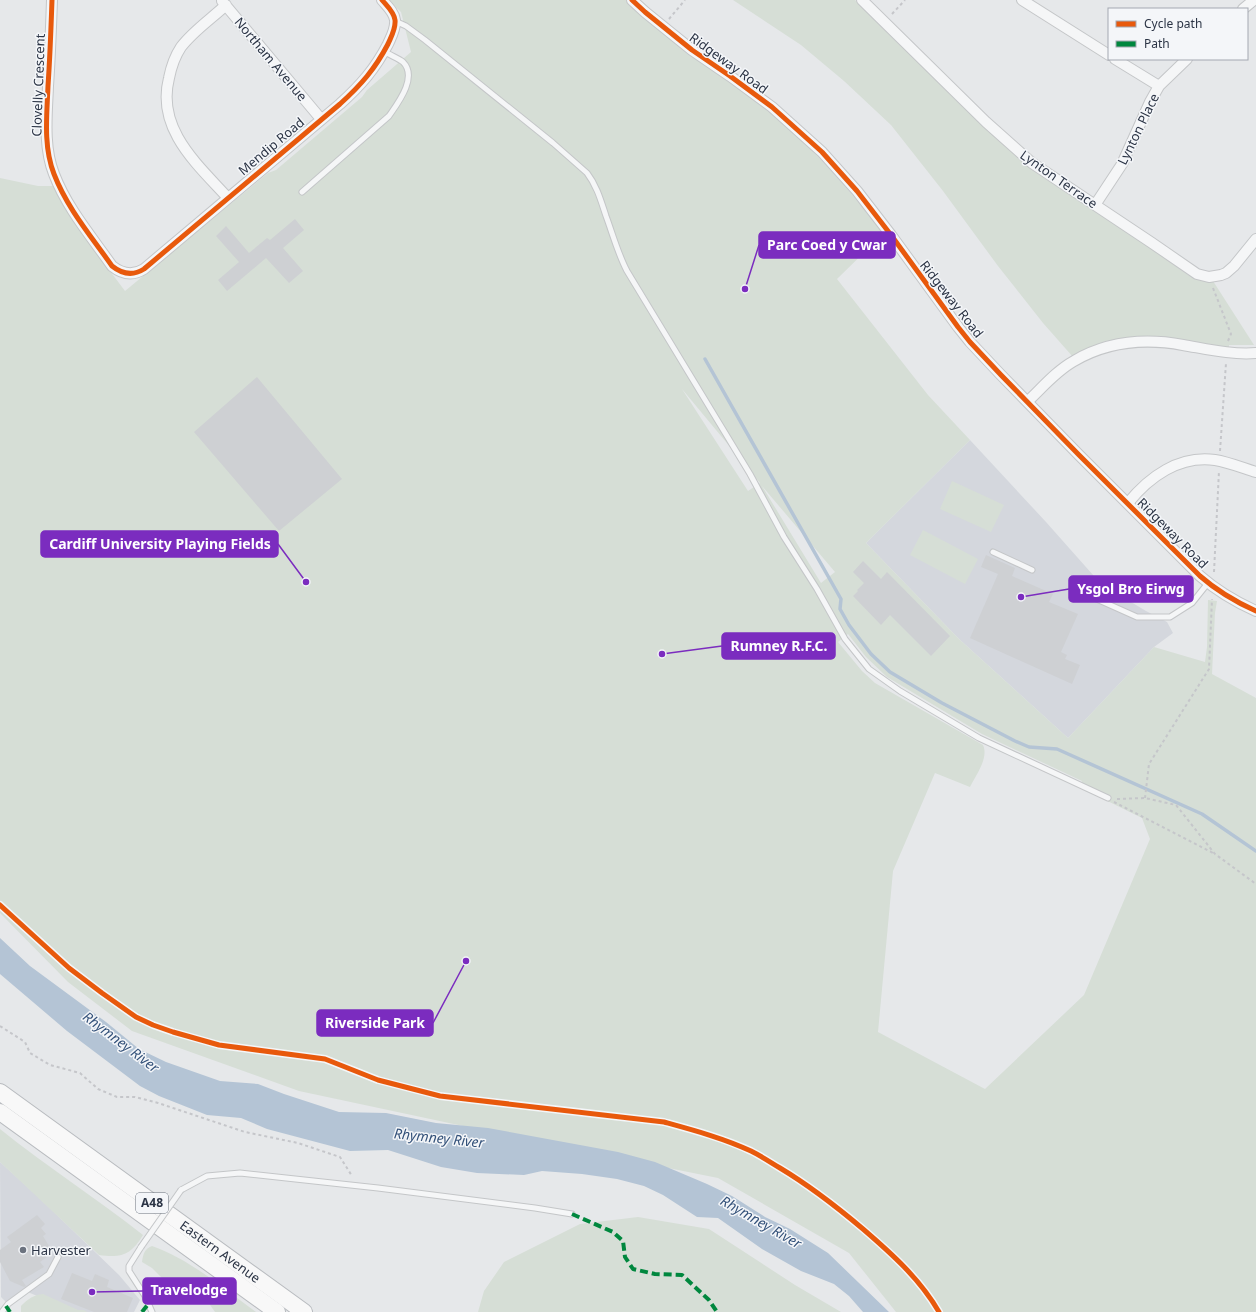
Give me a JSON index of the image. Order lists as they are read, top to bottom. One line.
{"streets":{"highway":["A48","Eastern Avenue"],"street":["Northam Avenue","Ridgeway Road","Clovelly Crescent","Lynton Place","Mendip Road","Lynton Terrace"]},"crossings":[["Northam Avenue","Mendip Road"],["Clovelly Crescent","Mendip Road"],["Lynton Place","Lynton Terrace"]],"water":["Rhymney River"],"places":["Parc Coed y Cwar","Cardiff University Playing Fields","Ysgol Bro Eirwg","Rumney R.F.C.","Riverside Park","Harvester","Travelodge"],"legend":["Cycle path","Path"]}
